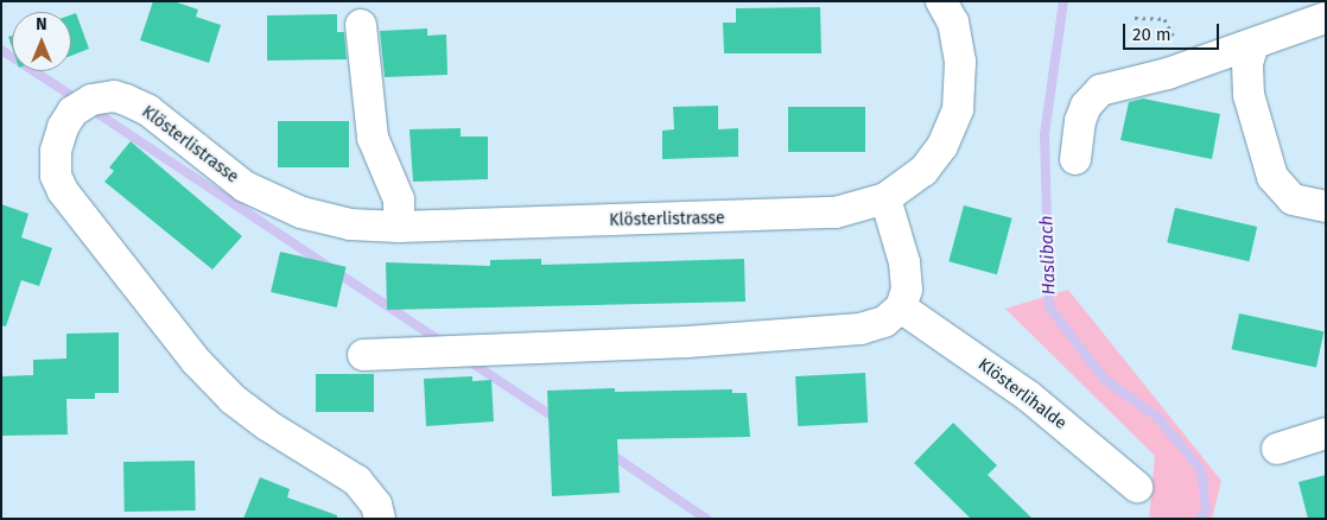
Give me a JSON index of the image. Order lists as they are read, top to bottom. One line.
{"streets":{"street":["Klösterlistrasse","Klösterlihalde"]},"water":["Haslibach"],"scale_bar":"20 m","north":"top"}
